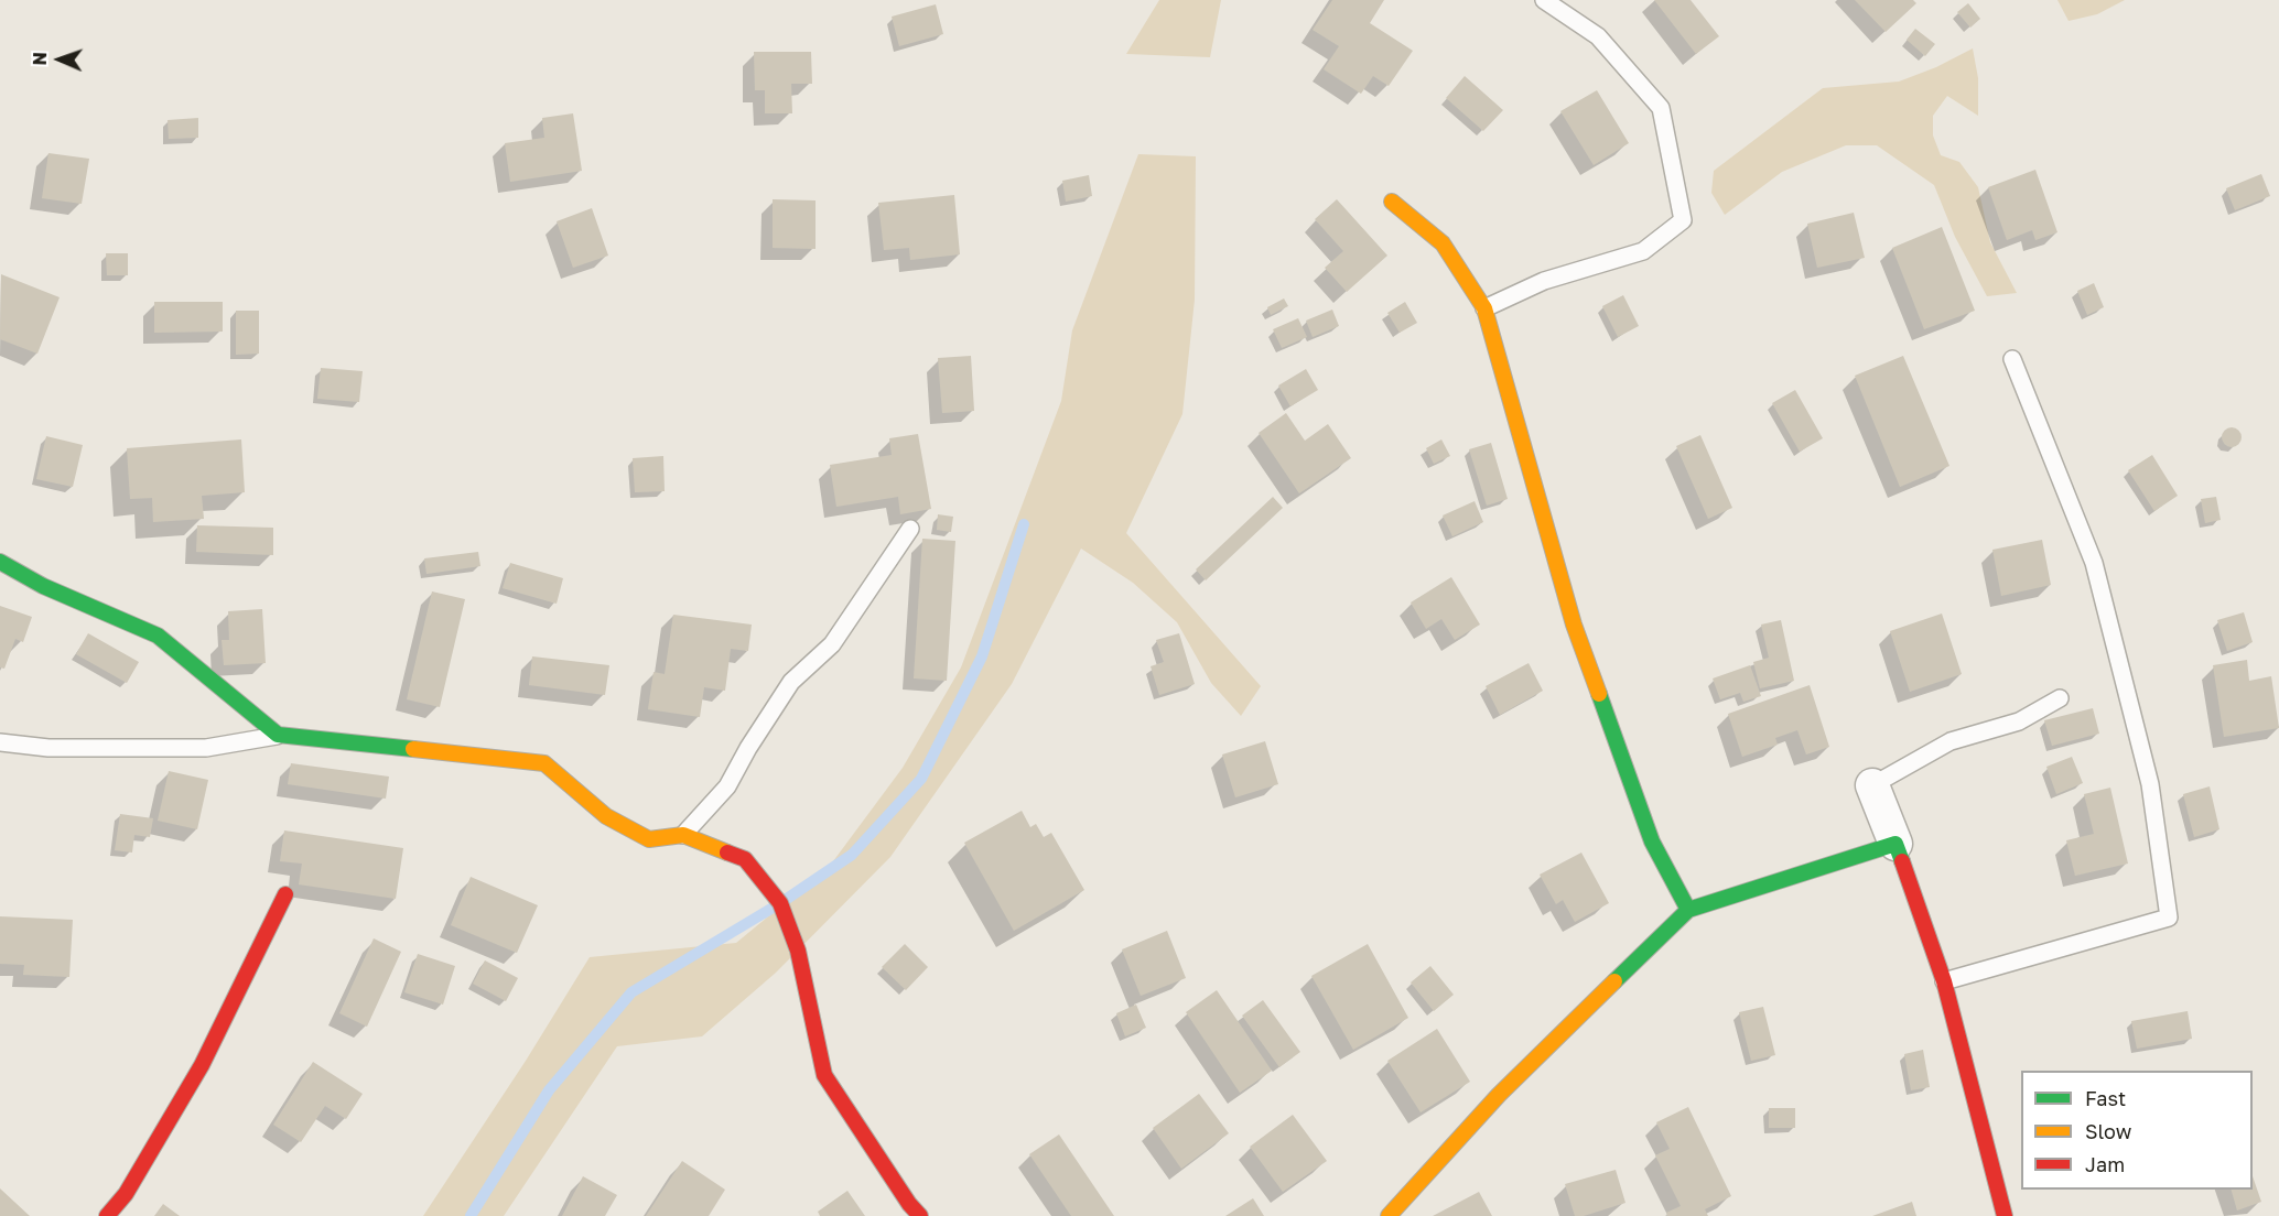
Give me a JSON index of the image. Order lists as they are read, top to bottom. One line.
{"legend":["Fast","Slow","Jam"],"north":"left"}
